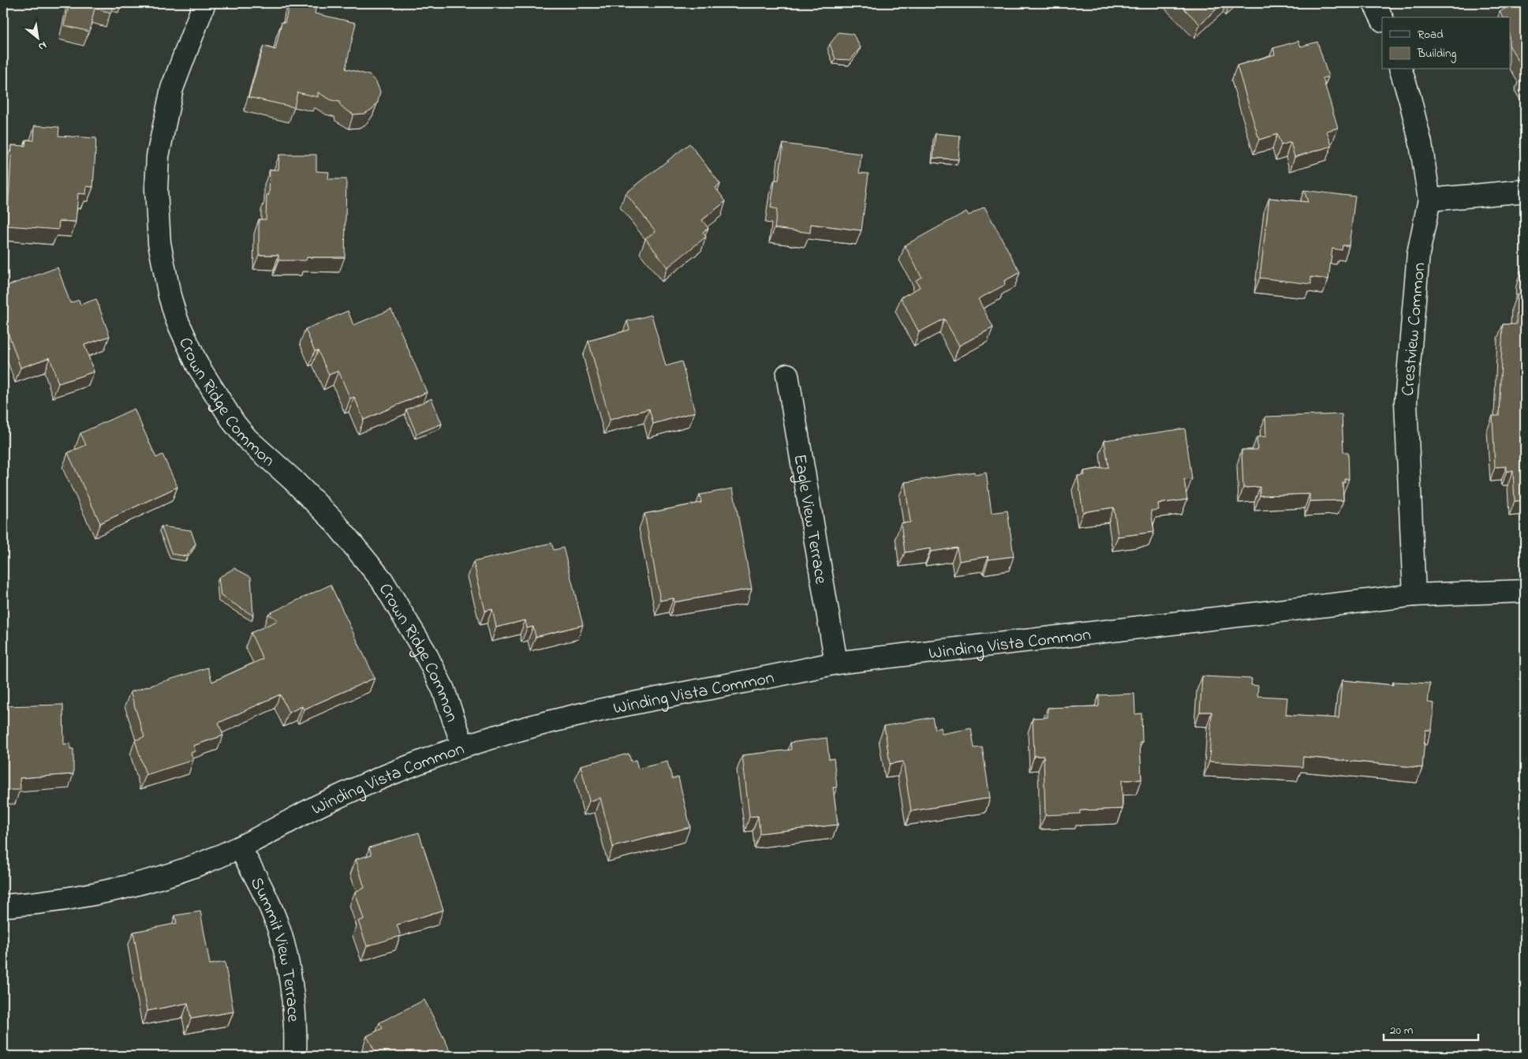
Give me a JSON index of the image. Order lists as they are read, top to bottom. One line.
{"streets":{"street":["Crestview Common","Crown Ridge Common","Eagle View Terrace","Winding Vista Common","Summit View Terrace"]},"crossings":[["Crestview Common","Winding Vista Common"],["Crown Ridge Common","Winding Vista Common"],["Eagle View Terrace","Winding Vista Common"],["Winding Vista Common","Summit View Terrace"]],"legend":["Road","Building"],"scale_bar":"20 m","north":"bottom right"}
